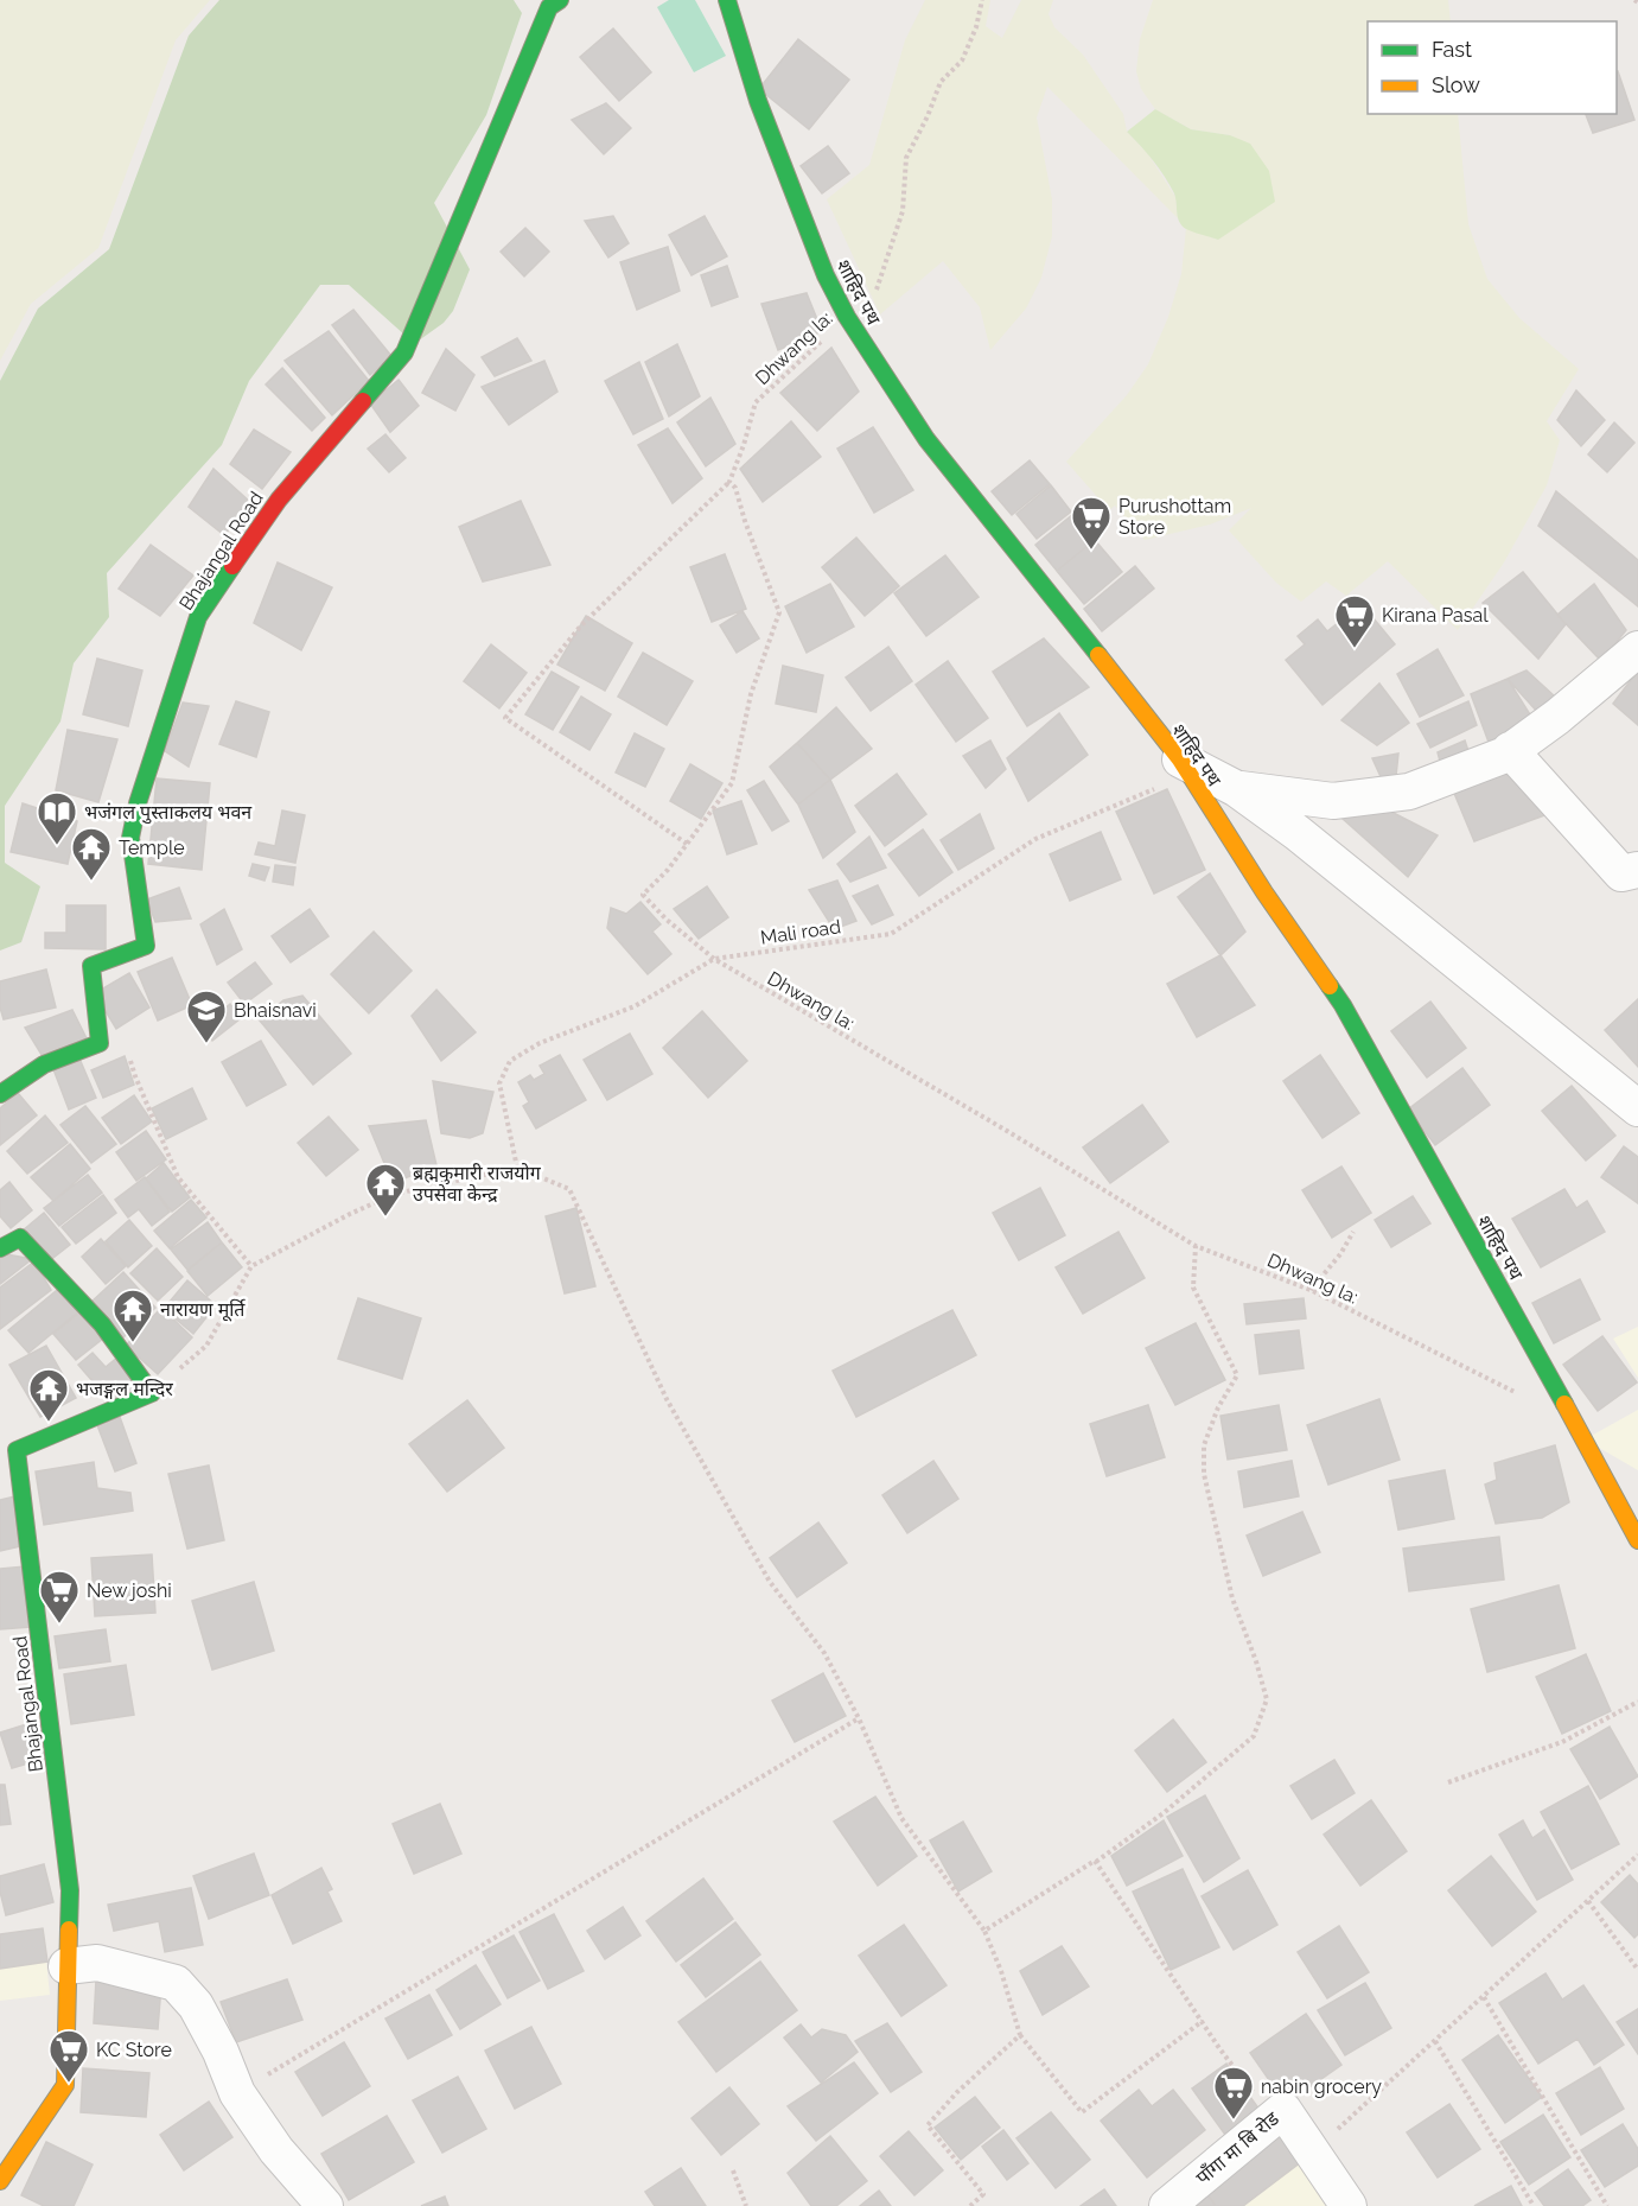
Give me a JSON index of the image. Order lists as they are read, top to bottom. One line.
{"streets":{"street":["शाहिद पथ","Bhajangal Road","पाँगा मा बि रोड"],"path":["Dhwang la:","Mali road"]},"crossings":[["शाहिद पथ","Dhwang la:"],["शाहिद पथ","Mali road"],["Dhwang la:","Mali road"]],"places":{"supermarket":["Purushottam Store","Kirana Pasal","New joshi","KC Store","nabin grocery"],"library":["भजंगल पुस्ताकलय भवन"],"temple":["Temple","ब्रह्मकुमारी राजयोग उपसेवा केन्द्र","नारायण मूर्ति","भजङ्गल मन्दिर"],"school or university":["Bhaisnavi"]},"legend":["Fast","Slow"]}
